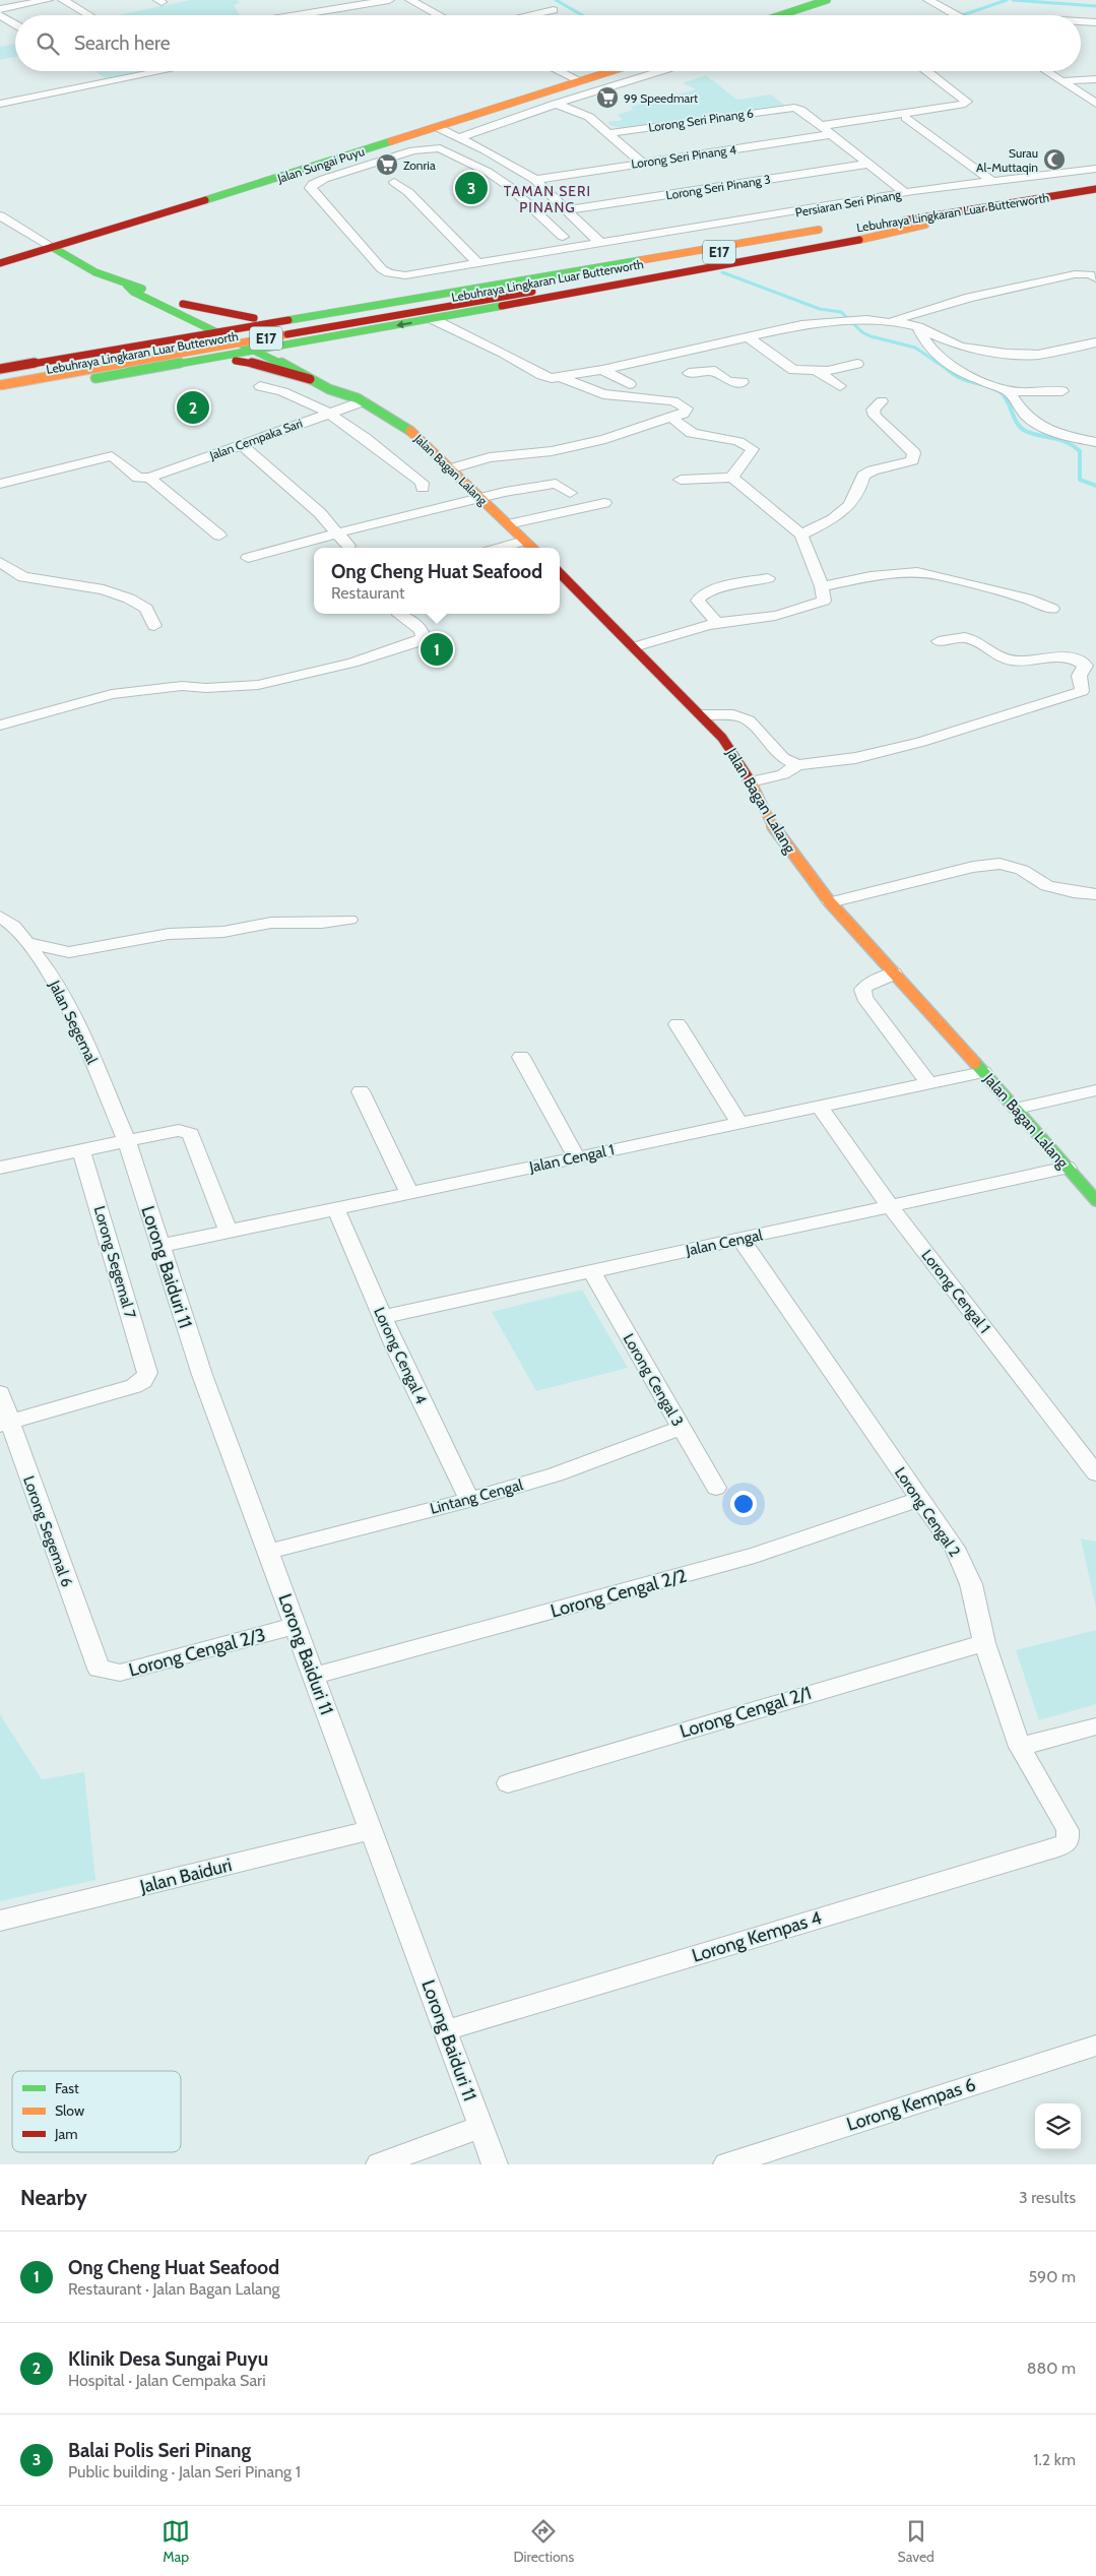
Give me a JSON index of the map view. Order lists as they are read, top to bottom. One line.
{"streets":{"main road":["Jalan Sungai Puyu","Lebuhraya Lingkaran Luar Butterworth","E17","Jalan Bagan Lalang"],"street":["Lorong Seri Pinang 6","Lorong Seri Pinang 4","Lorong Seri Pinang 3","Persiaran Seri Pinang","Jalan Cempaka Sari","Jalan Segemal","Jalan Cengal 1","Jalan Cengal","Lorong Segemal 7","Lorong Baiduri 11","Lorong Cengal 1","Lorong Cengal 4","Lorong Cengal 3","Lintang Cengal","Lorong Cengal 2","Lorong Segemal 6","Lorong Cengal 2/2","Lorong Cengal 2/3","Lorong Cengal 2/1","Jalan Baiduri","Lorong Kempas 4","Lorong Kempas 6"]},"crossings":[["Jalan Sungai Puyu","Jalan Bagan Lalang"],["Jalan Cempaka Sari","Jalan Bagan Lalang"],["Jalan Bagan Lalang","Jalan Cengal 1"],["Jalan Bagan Lalang","Jalan Cengal"],["Jalan Segemal","Lorong Baiduri 11"],["Jalan Cengal 1","Lorong Baiduri 11"],["Jalan Cengal 1","Lorong Cengal 1"],["Jalan Cengal 1","Lorong Cengal 4"],["Jalan Cengal","Lorong Cengal 1"],["Jalan Cengal","Lorong Cengal 4"],["Jalan Cengal","Lorong Cengal 3"],["Jalan Cengal","Lorong Cengal 2"],["Lorong Segemal 7","Lorong Segemal 6"],["Lorong Baiduri 11","Lintang Cengal"],["Lorong Baiduri 11","Lorong Cengal 2/2"],["Lorong Baiduri 11","Lorong Cengal 2/3"],["Lorong Baiduri 11","Jalan Baiduri"],["Lorong Baiduri 11","Lorong Kempas 4"],["Lorong Cengal 4","Lintang Cengal"],["Lorong Cengal 3","Lintang Cengal"],["Lorong Cengal 2","Lorong Cengal 2/2"],["Lorong Cengal 2","Lorong Cengal 2/1"],["Lorong Cengal 2","Lorong Kempas 4"],["Lorong Segemal 6","Lorong Cengal 2/3"]],"districts":["TAMAN SERI PINANG"],"places":{"supermarket":["99 Speedmart","Zonria"],"mosque":["Surau Al-Muttaqin"]},"legend":["Fast","Slow","Jam"],"page":{"search":"Search here","pins":["3","2","1"],"popup":["Ong Cheng Huat Seafood","Restaurant"],"heading":["Nearby","3 results"],"list":[{"mark":"1","name":"Ong Cheng Huat Seafood","note":"Restaurant · Jalan Bagan Lalang","value":"590 m"},{"mark":"2","name":"Klinik Desa Sungai Puyu","note":"Hospital · Jalan Cempaka Sari","value":"880 m"},{"mark":"3","name":"Balai Polis Seri Pinang","note":"Public building · Jalan Seri Pinang 1","value":"1.2 km"}],"nav":["Map","Directions","Saved"]}}
